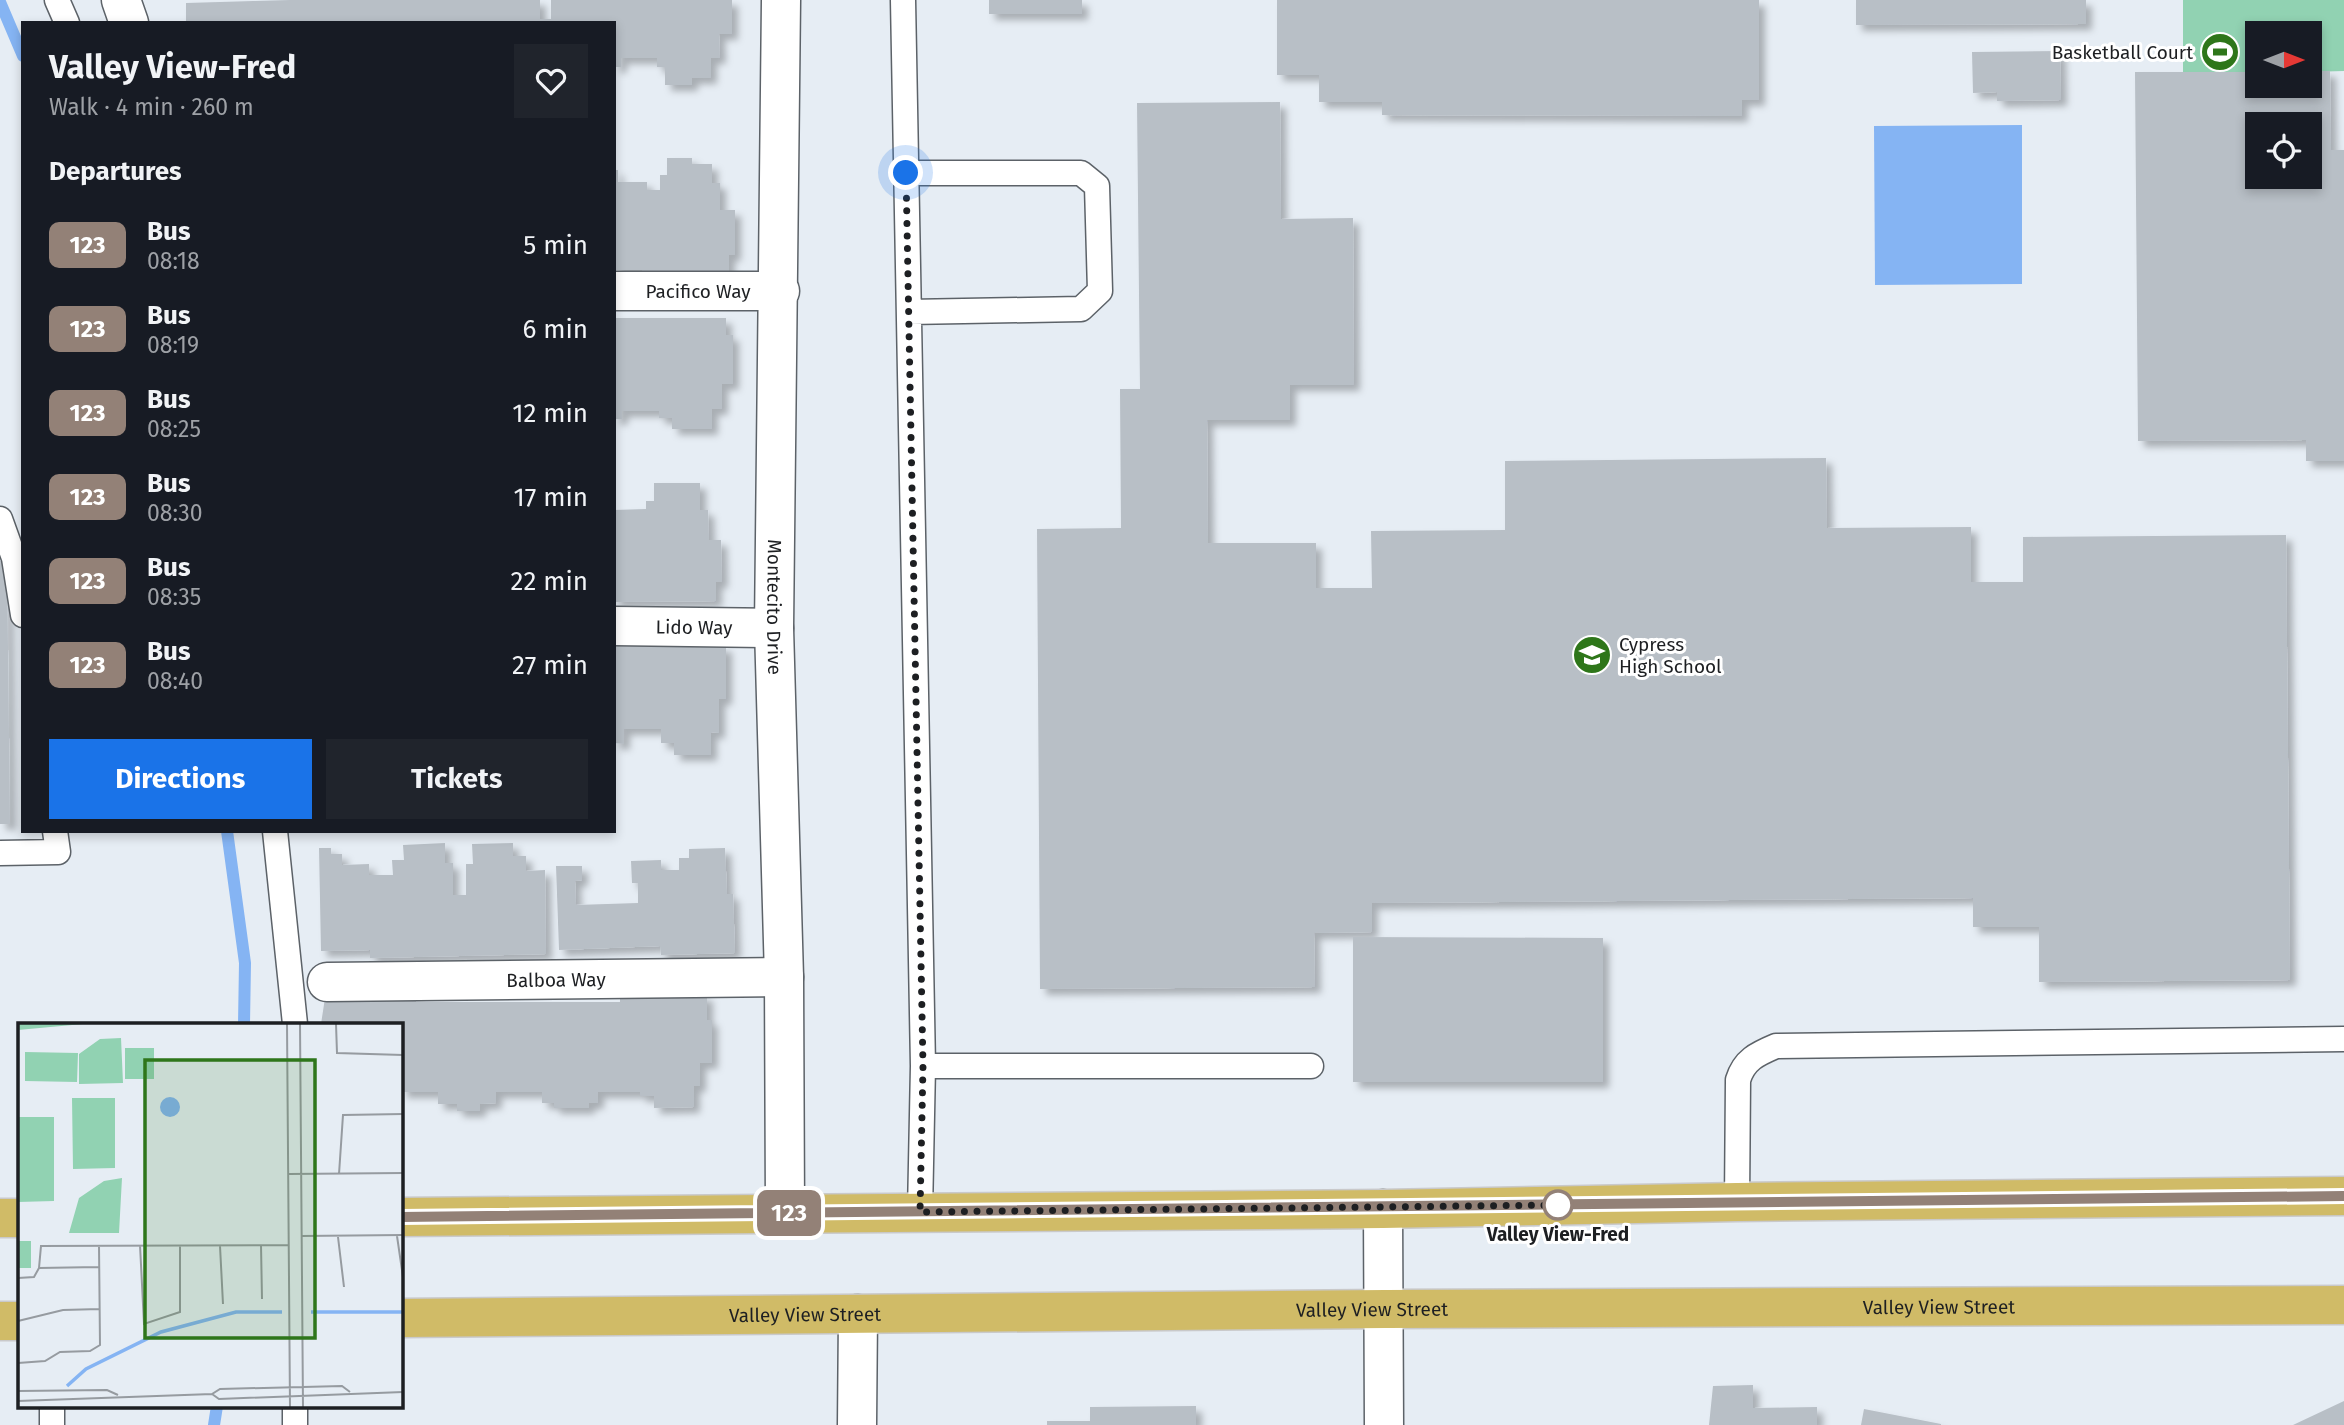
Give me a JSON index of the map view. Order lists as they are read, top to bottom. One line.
{"streets":{"main road":["Valley View Street"],"street":["Pacifico Way","Montecito Drive","Lido Way","Balboa Way"]},"crossings":[["Pacifico Way","Montecito Drive"],["Montecito Drive","Lido Way"],["Montecito Drive","Balboa Way"]],"places":{"sports":["Basketball Court"],"school or university":["Cypress High School"],"other":["Valley View-Fred"]},"lines":["bus line 123"],"north":"right","page":{"on_map":"123","heading":[["Valley View-Fred","Walk · 4 min · 260 m"],"Departures"],"list":[{"mark":"123","name":"Bus","note":"08:18","value":"5 min"},{"mark":"123","name":"Bus","note":"08:19","value":"6 min"},{"mark":"123","name":"Bus","note":"08:25","value":"12 min"},{"mark":"123","name":"Bus","note":"08:30","value":"17 min"},{"mark":"123","name":"Bus","note":"08:35","value":"22 min"},{"mark":"123","name":"Bus","note":"08:40","value":"27 min"}],"buttons":["Directions","Tickets"]}}
